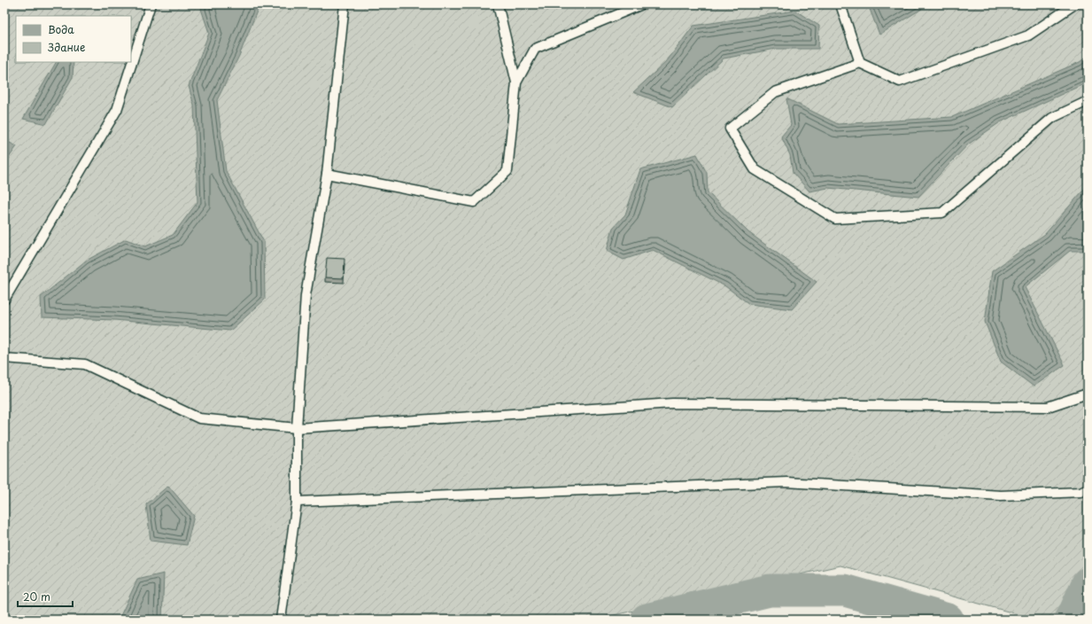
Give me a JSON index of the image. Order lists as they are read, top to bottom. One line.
{"legend":["Вода","Здание"],"scale_bar":"20 m"}
